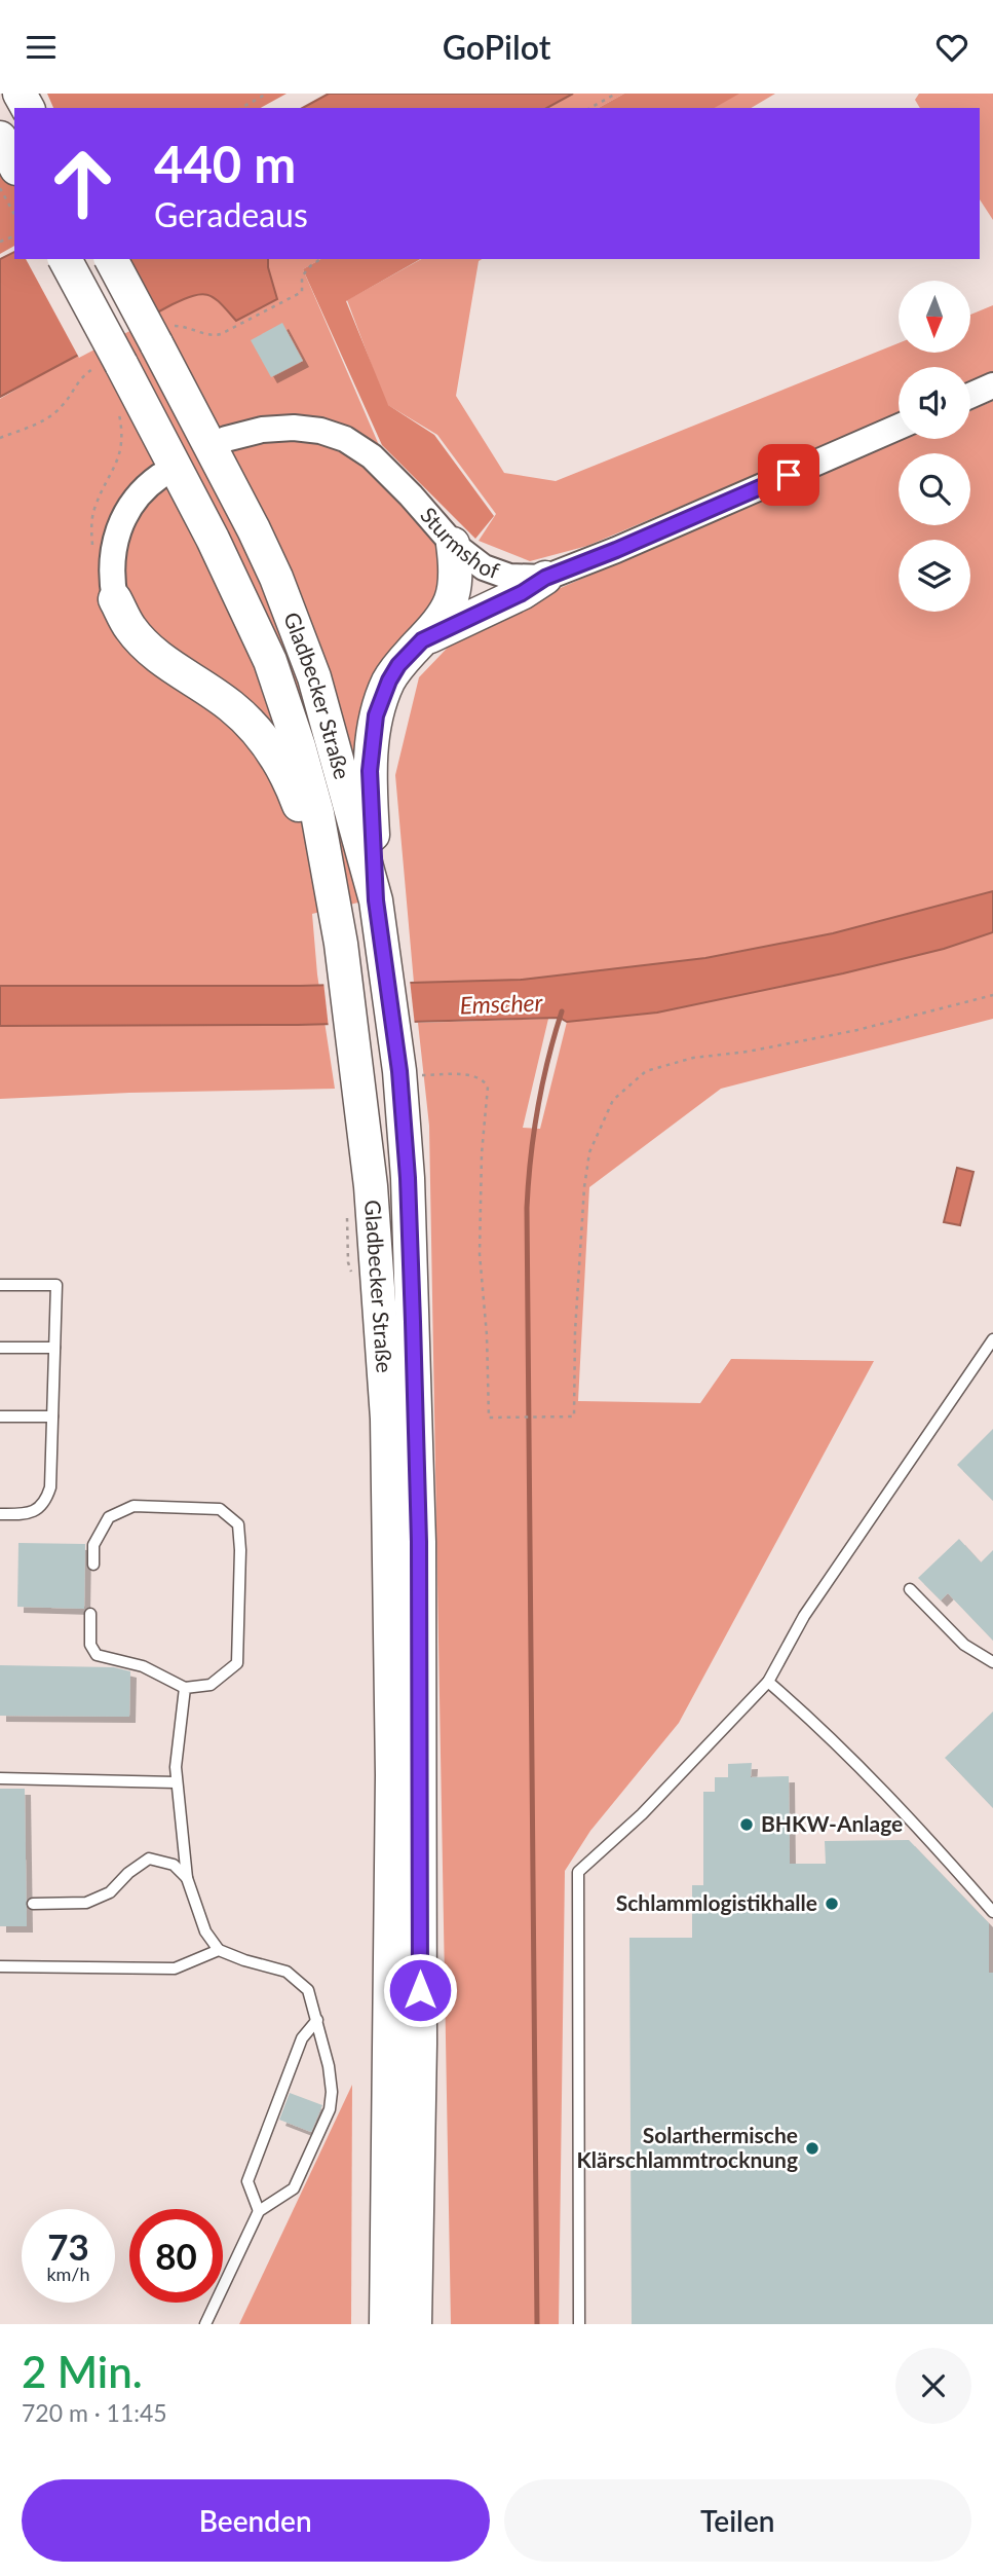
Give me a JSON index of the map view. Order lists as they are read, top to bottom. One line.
{"streets":{"highway":["Gladbecker Straße"],"street":["Sturmshof"]},"water":["Emscher"],"places":["BHKW-Anlage","Schlammlogistikhalle","Solarthermische Klärschlammtrocknung"],"north":"bottom","page":{"header":"GoPilot","turn":["440 m","Geradeaus"],"speed":"73 km/h","limit":"80","heading":["2 Min.","720 m · 11:45"],"buttons":["Beenden","Teilen"]}}
